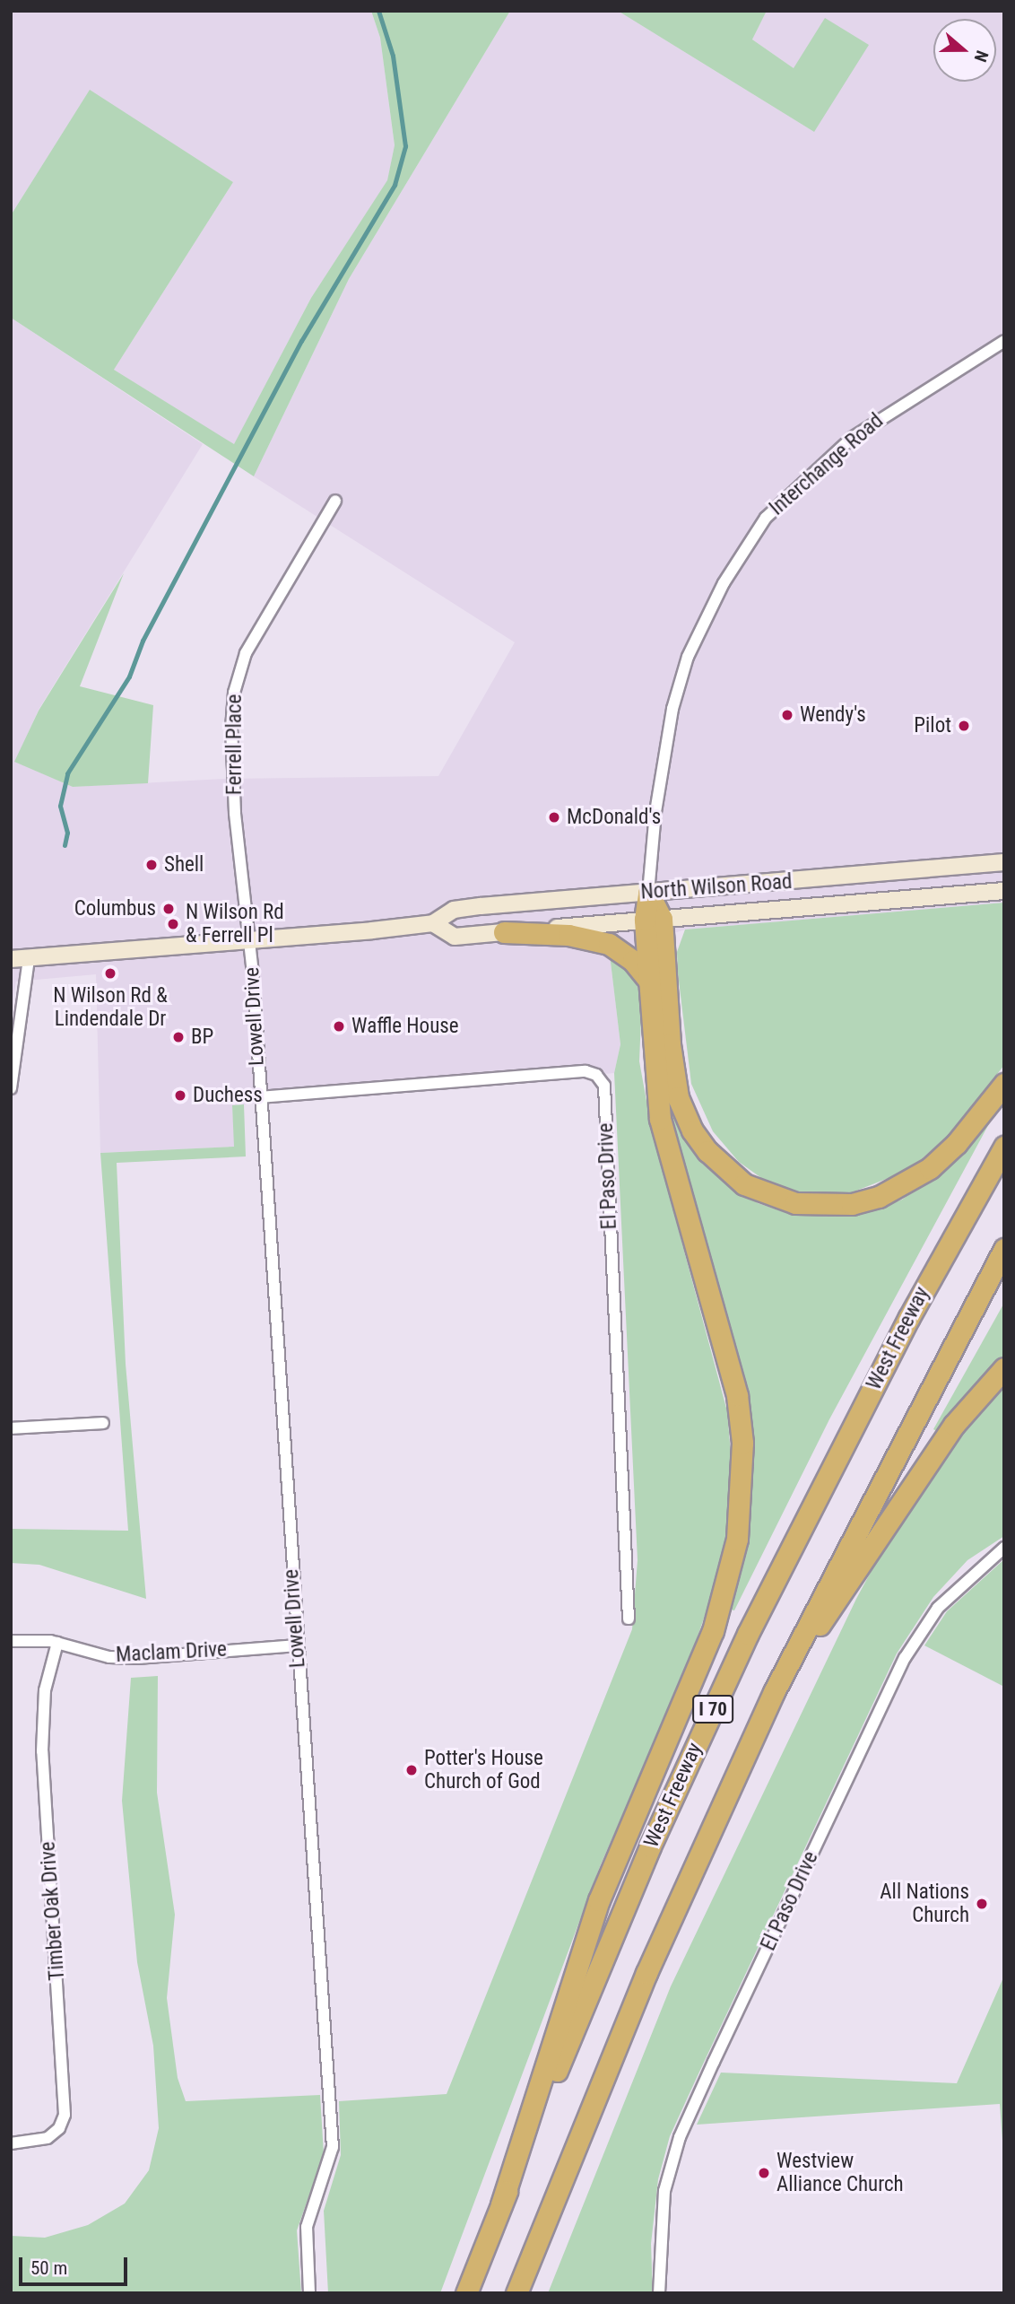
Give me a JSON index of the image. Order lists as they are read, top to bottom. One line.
{"streets":{"highway":["West Freeway","I 70"],"main road":["North Wilson Road"],"street":["Interchange Road","Ferrell Place","Lowell Drive","El Paso Drive","Maclam Drive","Timber Oak Drive"]},"crossings":[["Interchange Road","North Wilson Road"],["Ferrell Place","North Wilson Road"],["Ferrell Place","Lowell Drive"],["North Wilson Road","Lowell Drive"],["Lowell Drive","El Paso Drive"],["Lowell Drive","Maclam Drive"],["Maclam Drive","Timber Oak Drive"]],"places":["Wendy's","Pilot","McDonald's","Shell","Columbus","N Wilson Rd & Ferrell Pl","N Wilson Rd & Lindendale Dr","Waffle House","BP","Duchess","Potter's House Church of God","All Nations Church","Westview Alliance Church"],"scale_bar":"50 m","north":"right"}
